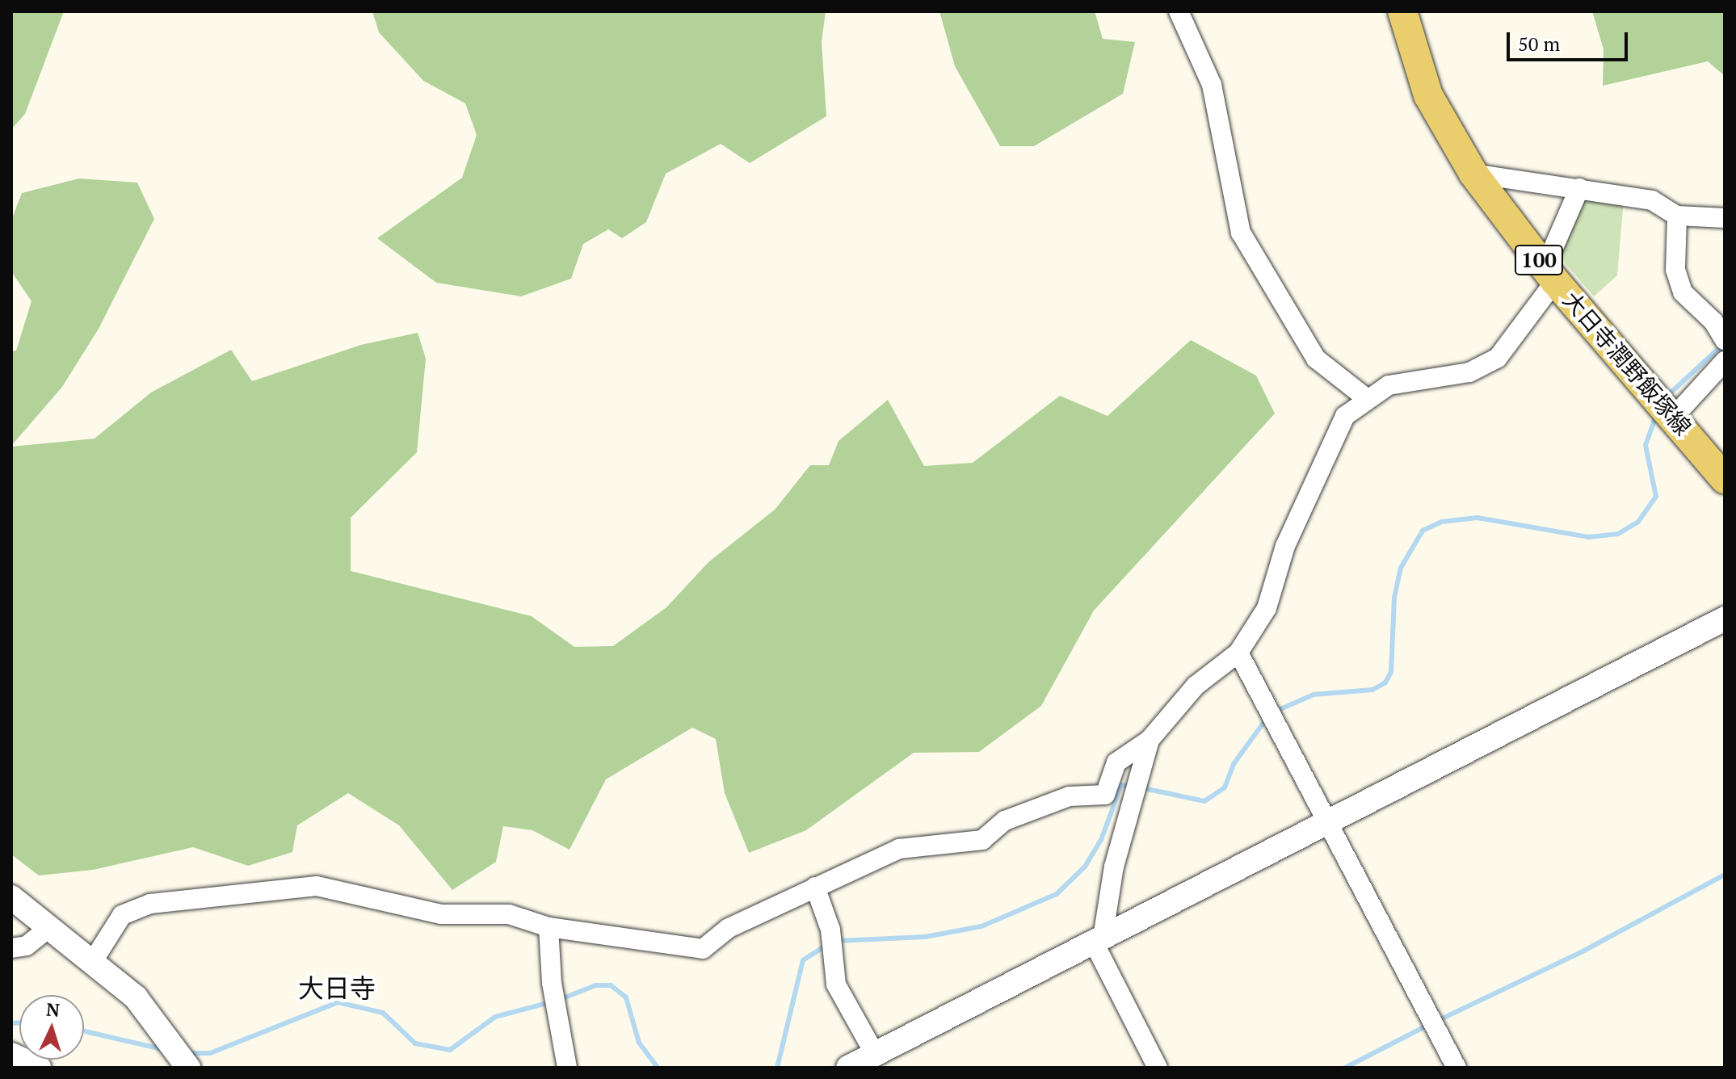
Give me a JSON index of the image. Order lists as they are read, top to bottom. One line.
{"streets":{"main road":["100","大日寺潤野飯塚線"]},"districts":["大日寺"],"scale_bar":"50 m","north":"top"}
